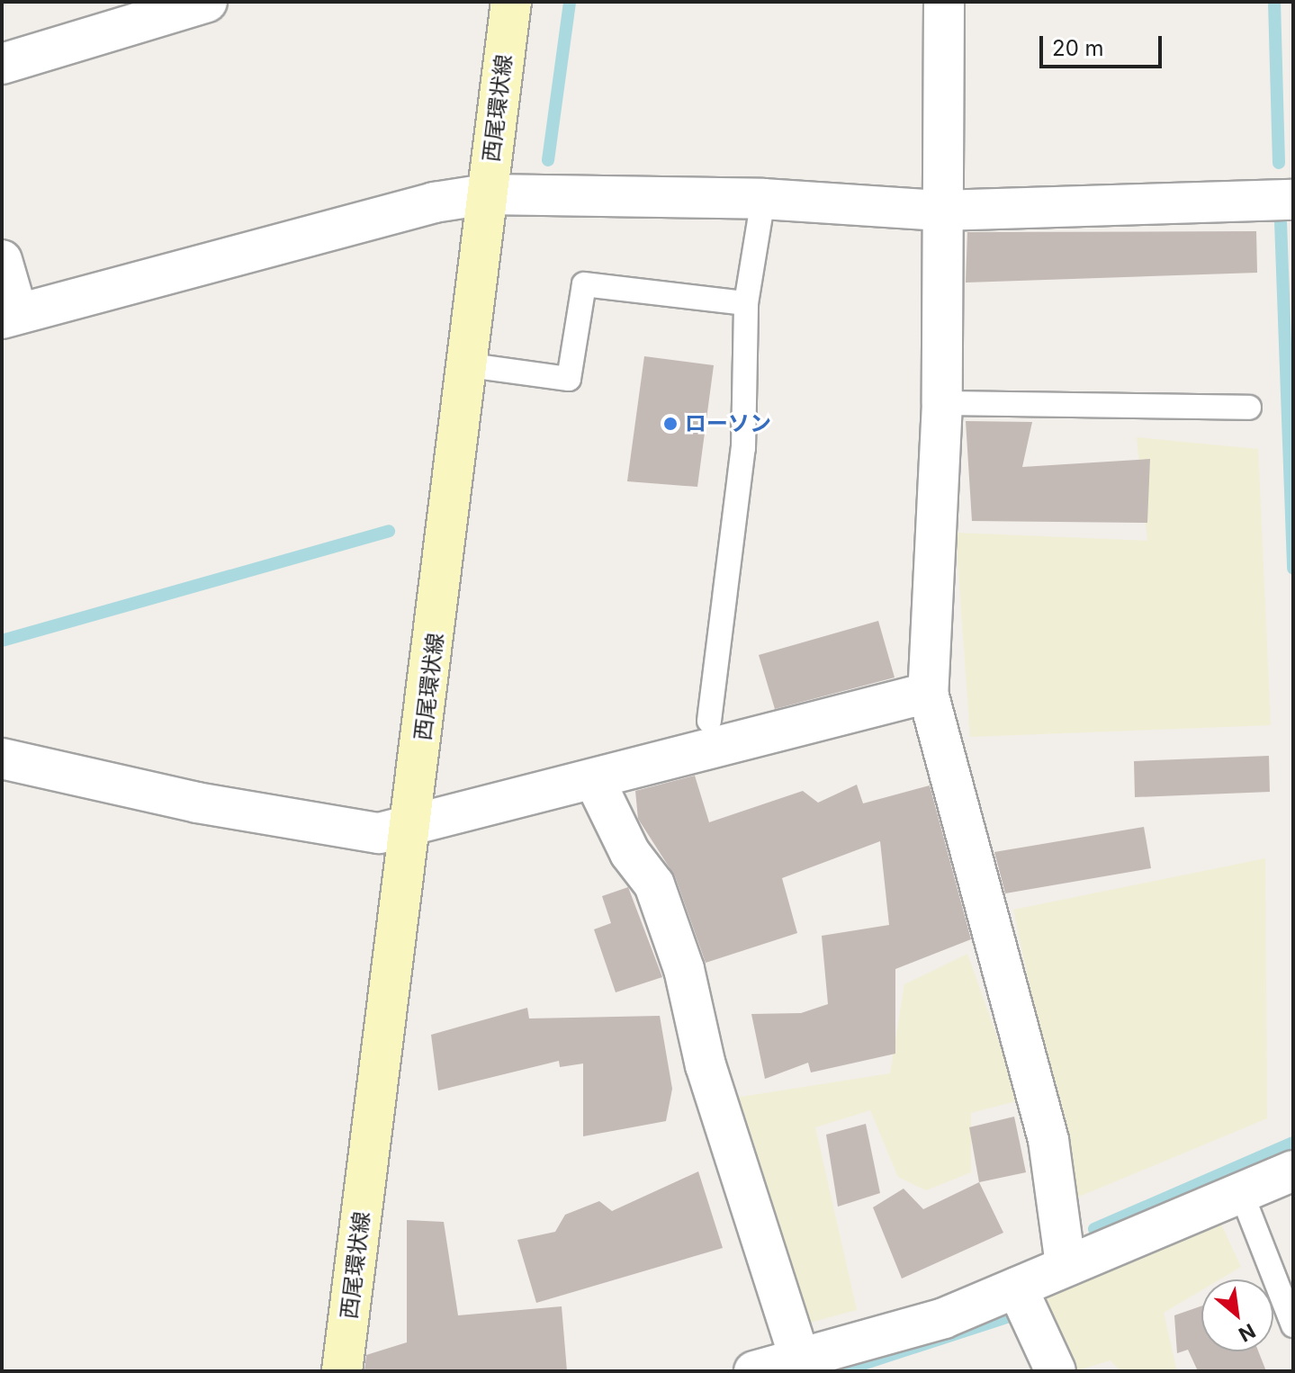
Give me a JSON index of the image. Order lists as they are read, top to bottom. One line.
{"streets":{"main road":["西尾環状線"]},"places":["ローソン"],"scale_bar":"20 m","north":"bottom right"}
